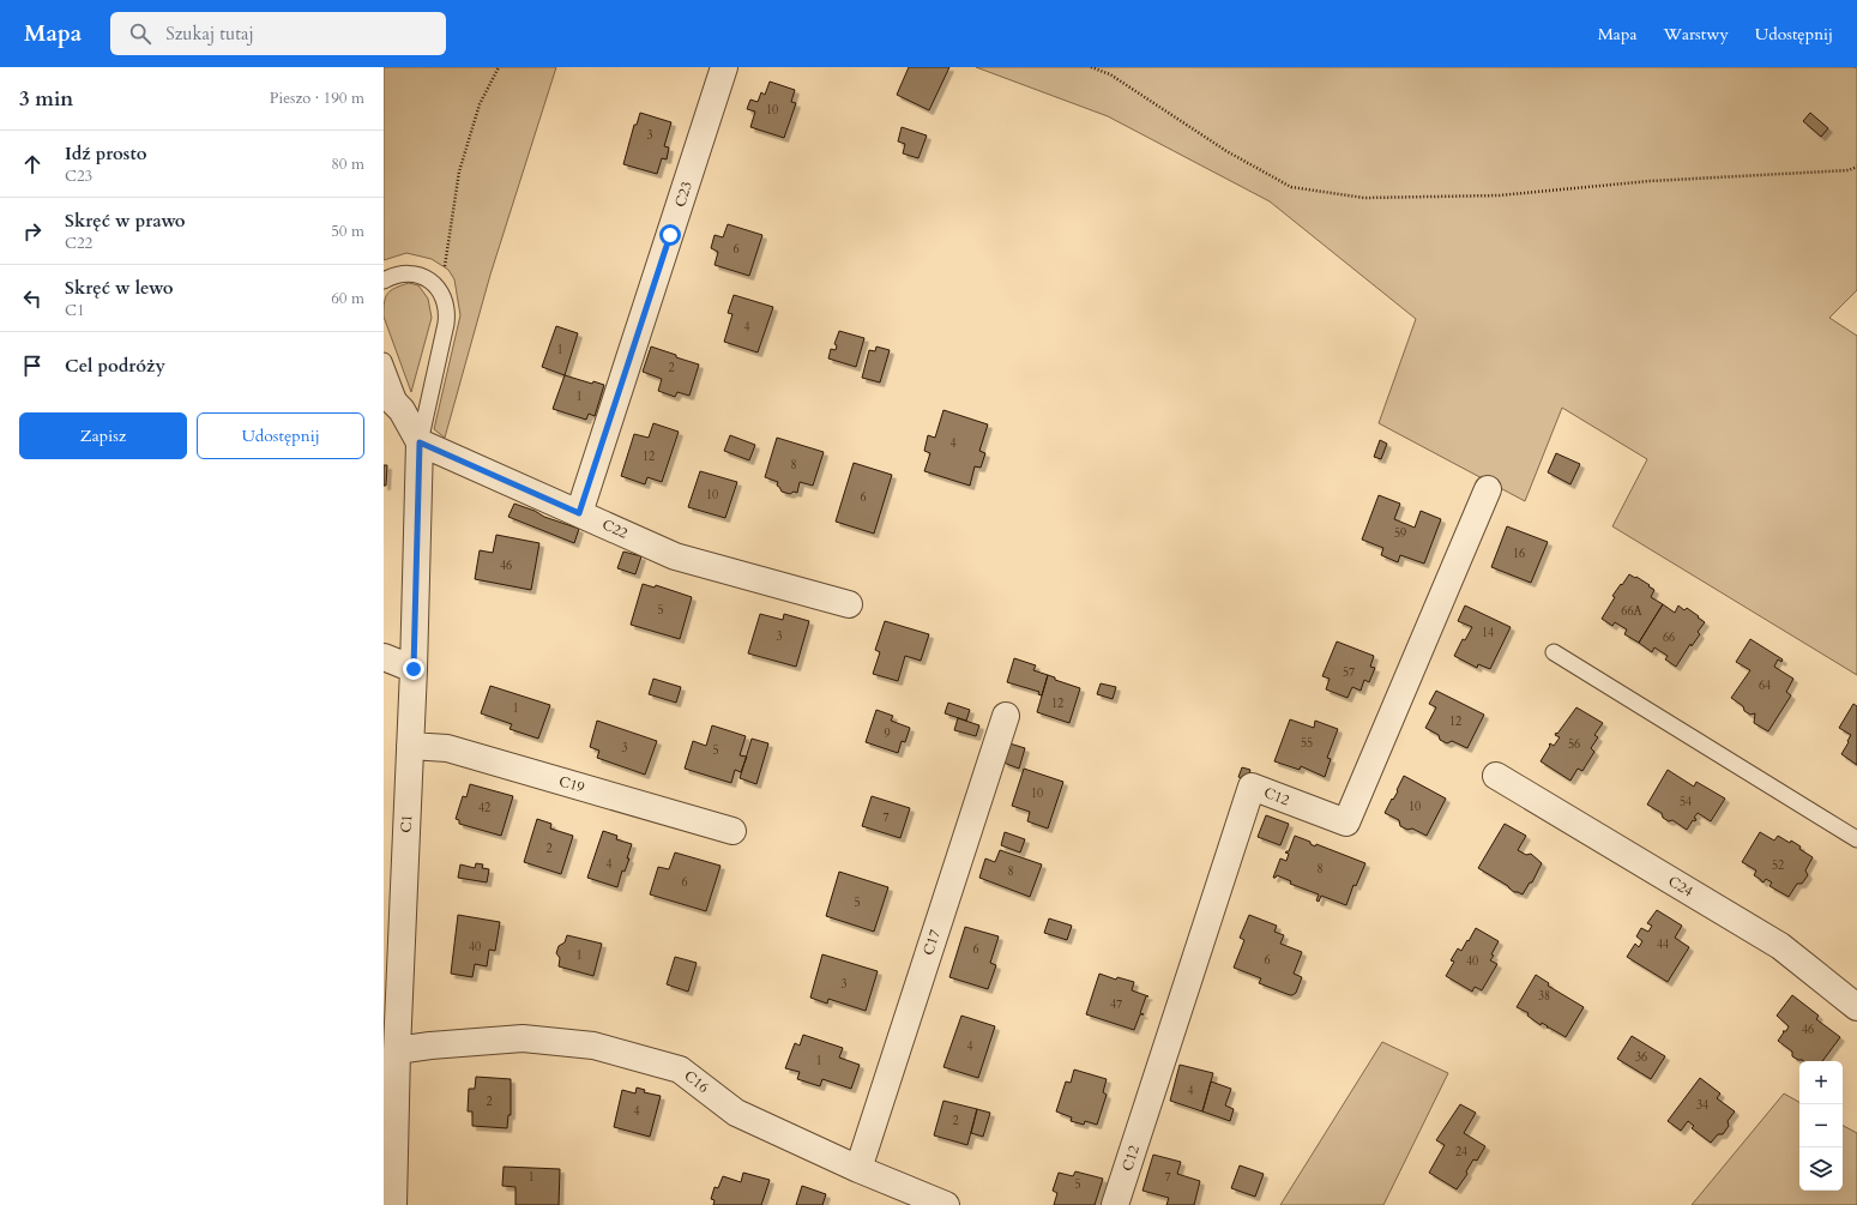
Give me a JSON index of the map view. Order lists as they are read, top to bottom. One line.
{"streets":{"street":["C23","C22","C19","C12","C1","C24","C17","C16"]},"crossings":[["C23","C22"],["C22","C1"],["C19","C1"],["C1","C16"],["C17","C16"]],"house_numbers":["10","3","6","4","1","2","1","4","12","8","10","6","59","16","46","5","66A","14","3","66","57","64","12","1","12","9","55","56","3","5","10","54","10","42","7","2","4","52","8","8","6","5","44","40","6","1","6","40","3","38","47","46","4","36","1","4","2","34","4","2","24","1","7","5"],"page":{"header":"Mapa","search":"Szukaj tutaj","nav":["Mapa","Warstwy","Udostępnij"],"heading":["3 min","Pieszo · 190 m"],"list":[["Idź prosto","C23","80 m"],["Skręć w prawo","C22","50 m"],["Skręć w lewo","C1","60 m"],"Cel podróży"],"buttons":["Zapisz","Udostępnij"],"map_buttons":["+","−"]}}
